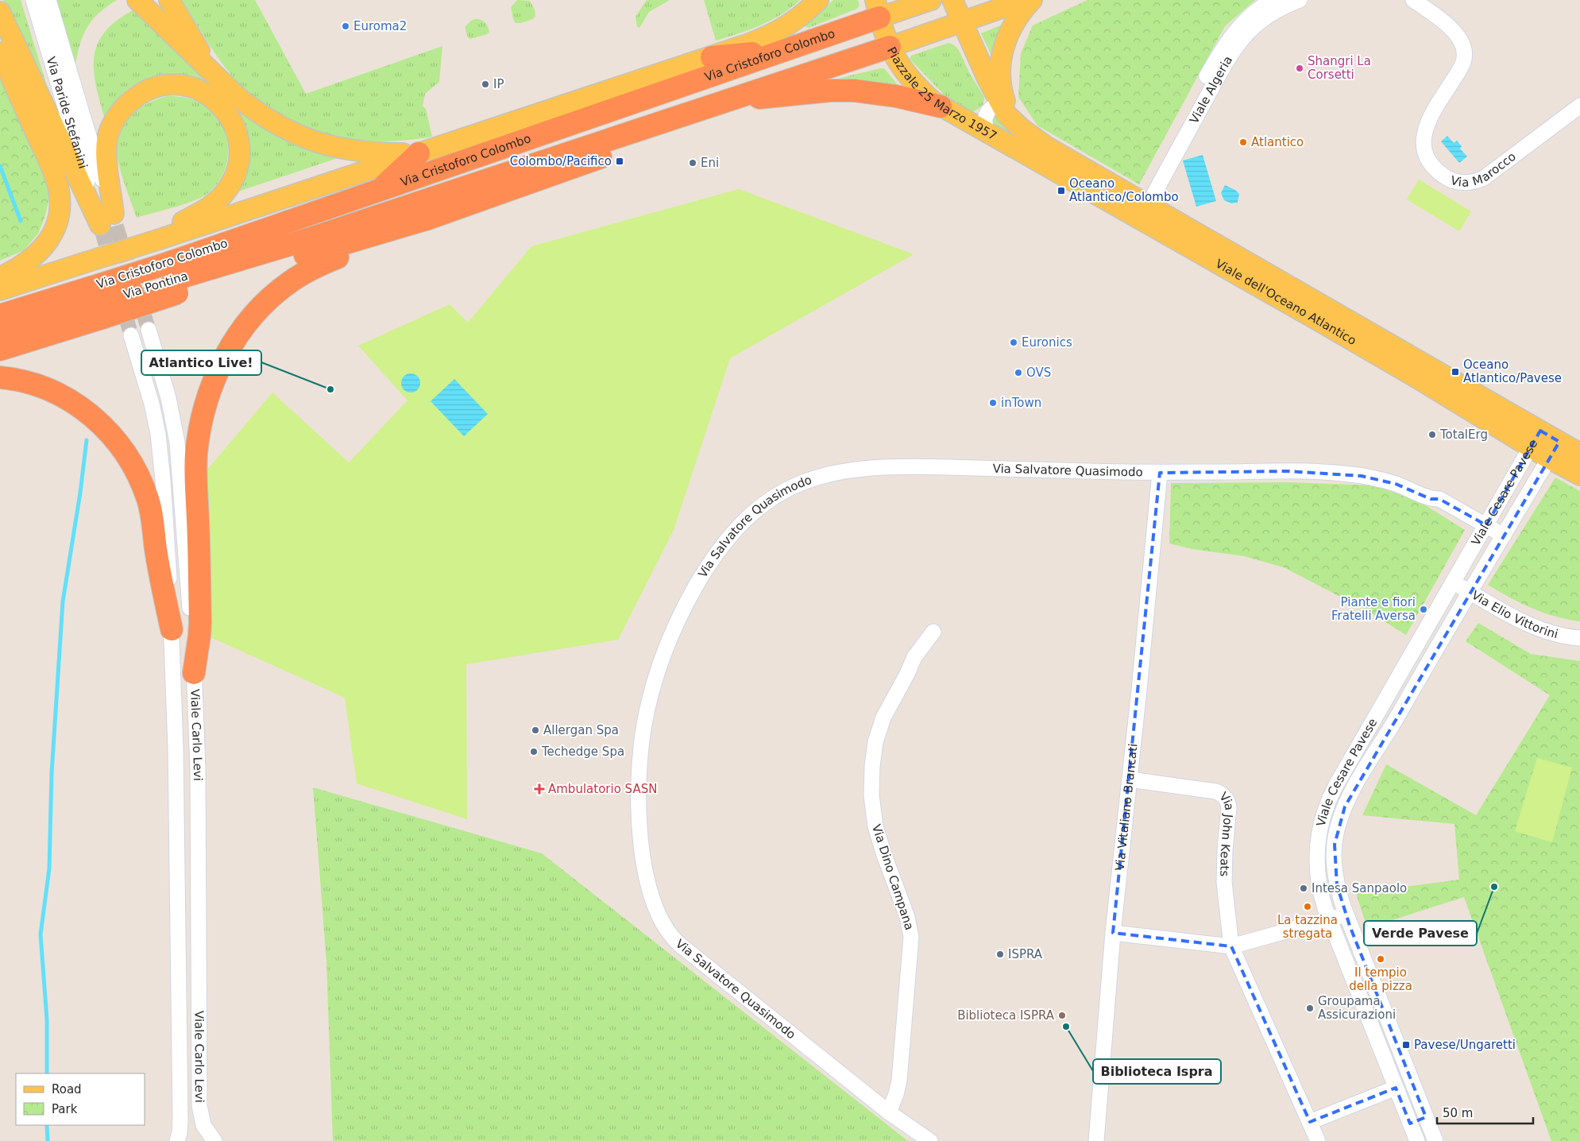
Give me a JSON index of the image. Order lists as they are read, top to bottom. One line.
{"streets":{"highway":["Via Cristoforo Colombo","Via Pontina"],"main road":["Piazzale 25 Marzo 1957","Viale dell'Oceano Atlantico"],"street":["Viale Algeria","Via Paride Stefanini","Via Marocco","Via Salvatore Quasimodo","Viale Cesare Pavese","Via Elio Vittorini","Viale Carlo Levi","Via Vitaliano Brancati","Via John Keats","Via Dino Campana"]},"crossings":[["Via Cristoforo Colombo","Piazzale 25 Marzo 1957"],["Via Cristoforo Colombo","Via Pontina"],["Piazzale 25 Marzo 1957","Viale dell'Oceano Atlantico"],["Viale Algeria","Viale dell'Oceano Atlantico"],["Viale dell'Oceano Atlantico","Viale Cesare Pavese"],["Via Salvatore Quasimodo","Viale Cesare Pavese"],["Via Salvatore Quasimodo","Via Vitaliano Brancati"],["Via Salvatore Quasimodo","Via Dino Campana"],["Viale Cesare Pavese","Via Elio Vittorini"],["Via Vitaliano Brancati","Via John Keats"]],"places":{"other":["Euroma2","Shangri La Corsetti","IP","Atlantico","Eni","Euronics","OVS","Atlantico Live!","inTown","TotalErg","Piante e fiori Fratelli Aversa","Allergan Spa","Techedge Spa","Verde Pavese","Intesa Sanpaolo","La tazzina stregata","ISPRA","Il tempio della pizza","Groupama Assicurazioni","Biblioteca ISPRA","Biblioteca Ispra"],"transit":["Colombo/Pacifico","Oceano Atlantico/Colombo","Oceano Atlantico/Pavese","Pavese/Ungaretti"],"health":["Ambulatorio SASN"]},"legend":["Road","Park"],"scale_bar":"50 m"}
